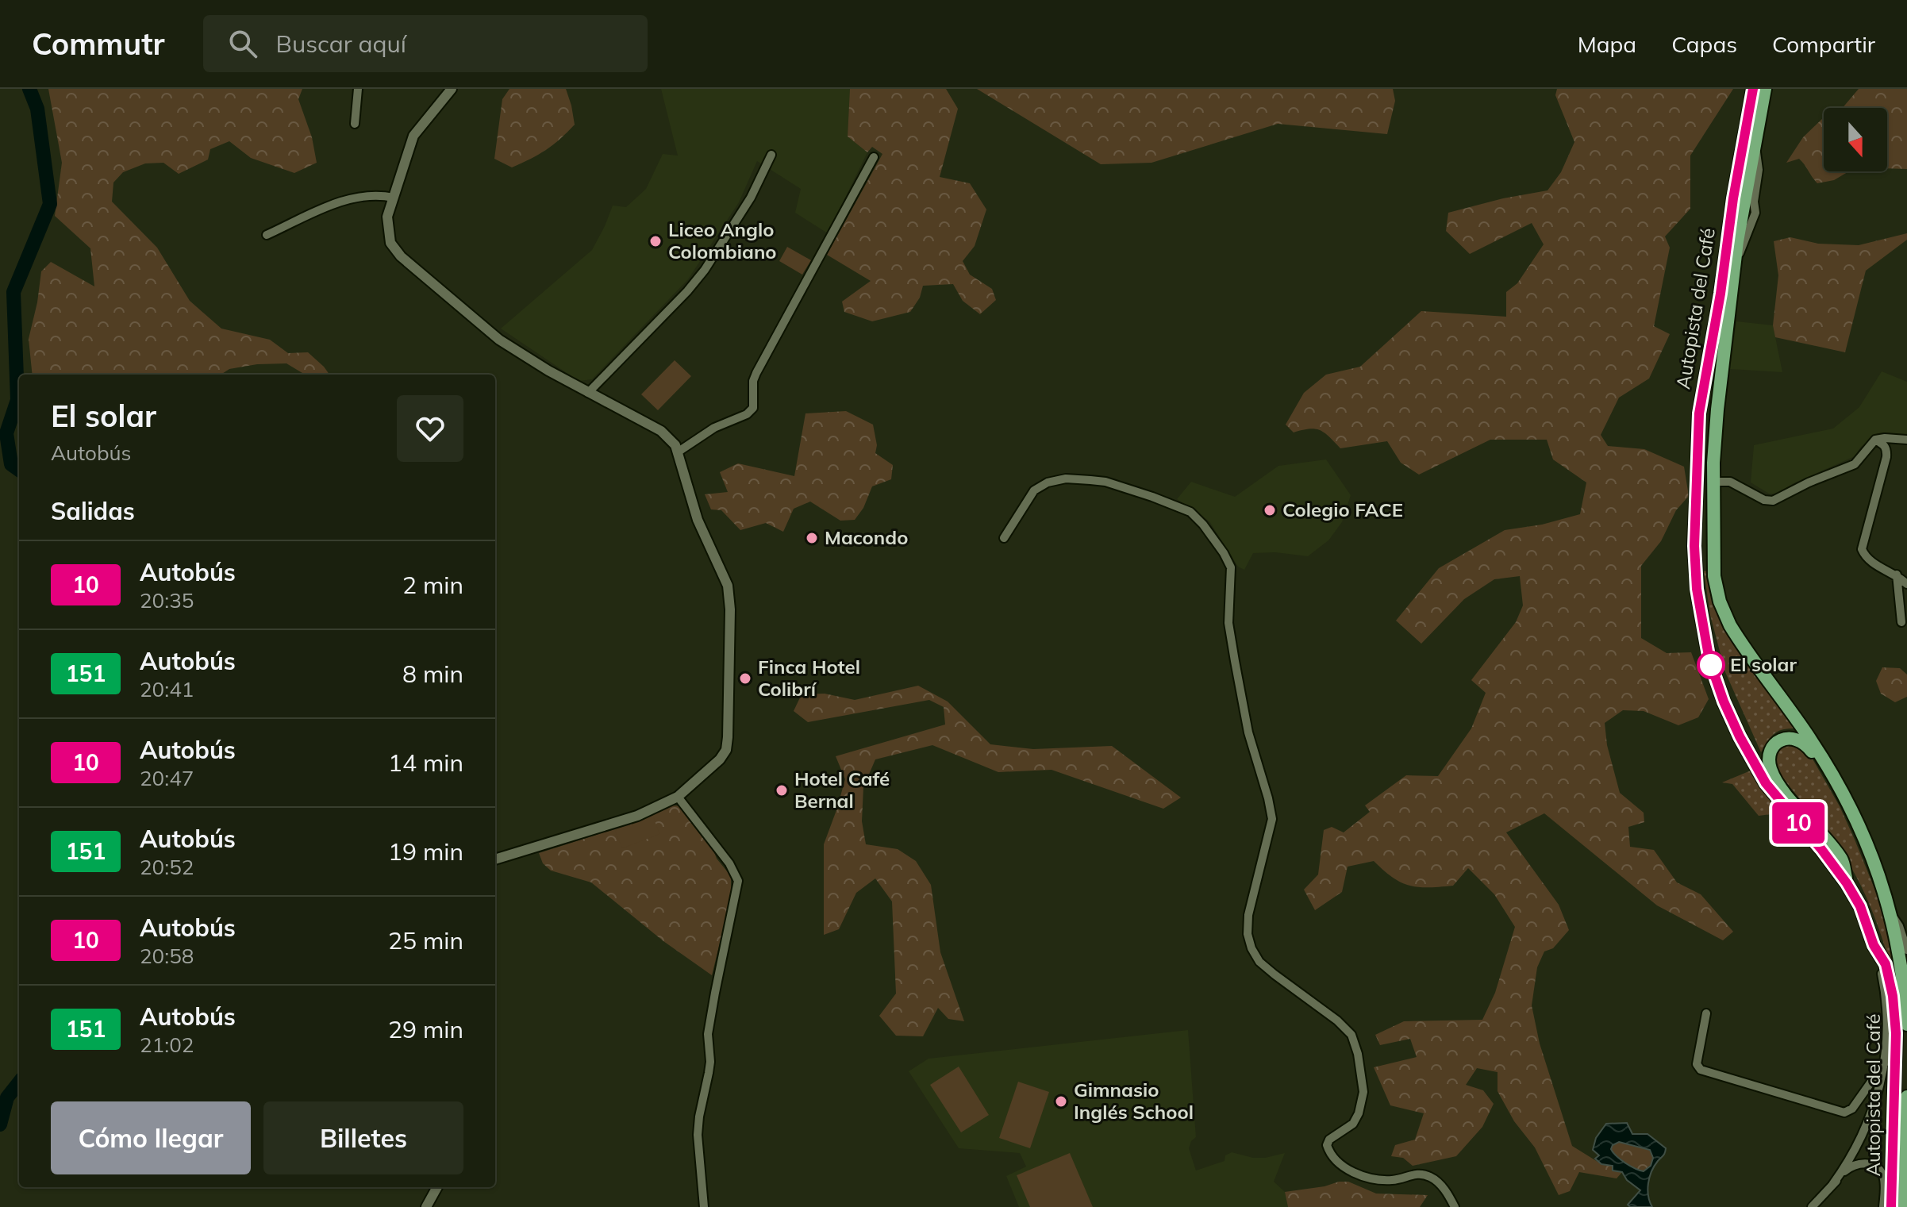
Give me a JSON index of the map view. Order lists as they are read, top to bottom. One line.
{"streets":{"highway":["Autopista del Café"]},"places":["Liceo Anglo Colombiano","Colegio FACE","Macondo","El solar","Finca Hotel Colibrí","Hotel Café Bernal","Gimnasio Inglés School"],"lines":["bus line 10"],"north":"bottom","page":{"header":"Commutr","search":"Buscar aquí","nav":["Mapa","Capas","Compartir"],"on_map":"10","heading":[["El solar","Autobús"],"Salidas"],"list":[{"mark":"10","name":"Autobús","note":"20:35","value":"2 min"},{"mark":"151","name":"Autobús","note":"20:41","value":"8 min"},{"mark":"10","name":"Autobús","note":"20:47","value":"14 min"},{"mark":"151","name":"Autobús","note":"20:52","value":"19 min"},{"mark":"10","name":"Autobús","note":"20:58","value":"25 min"},{"mark":"151","name":"Autobús","note":"21:02","value":"29 min"}],"buttons":["Cómo llegar","Billetes"]}}
